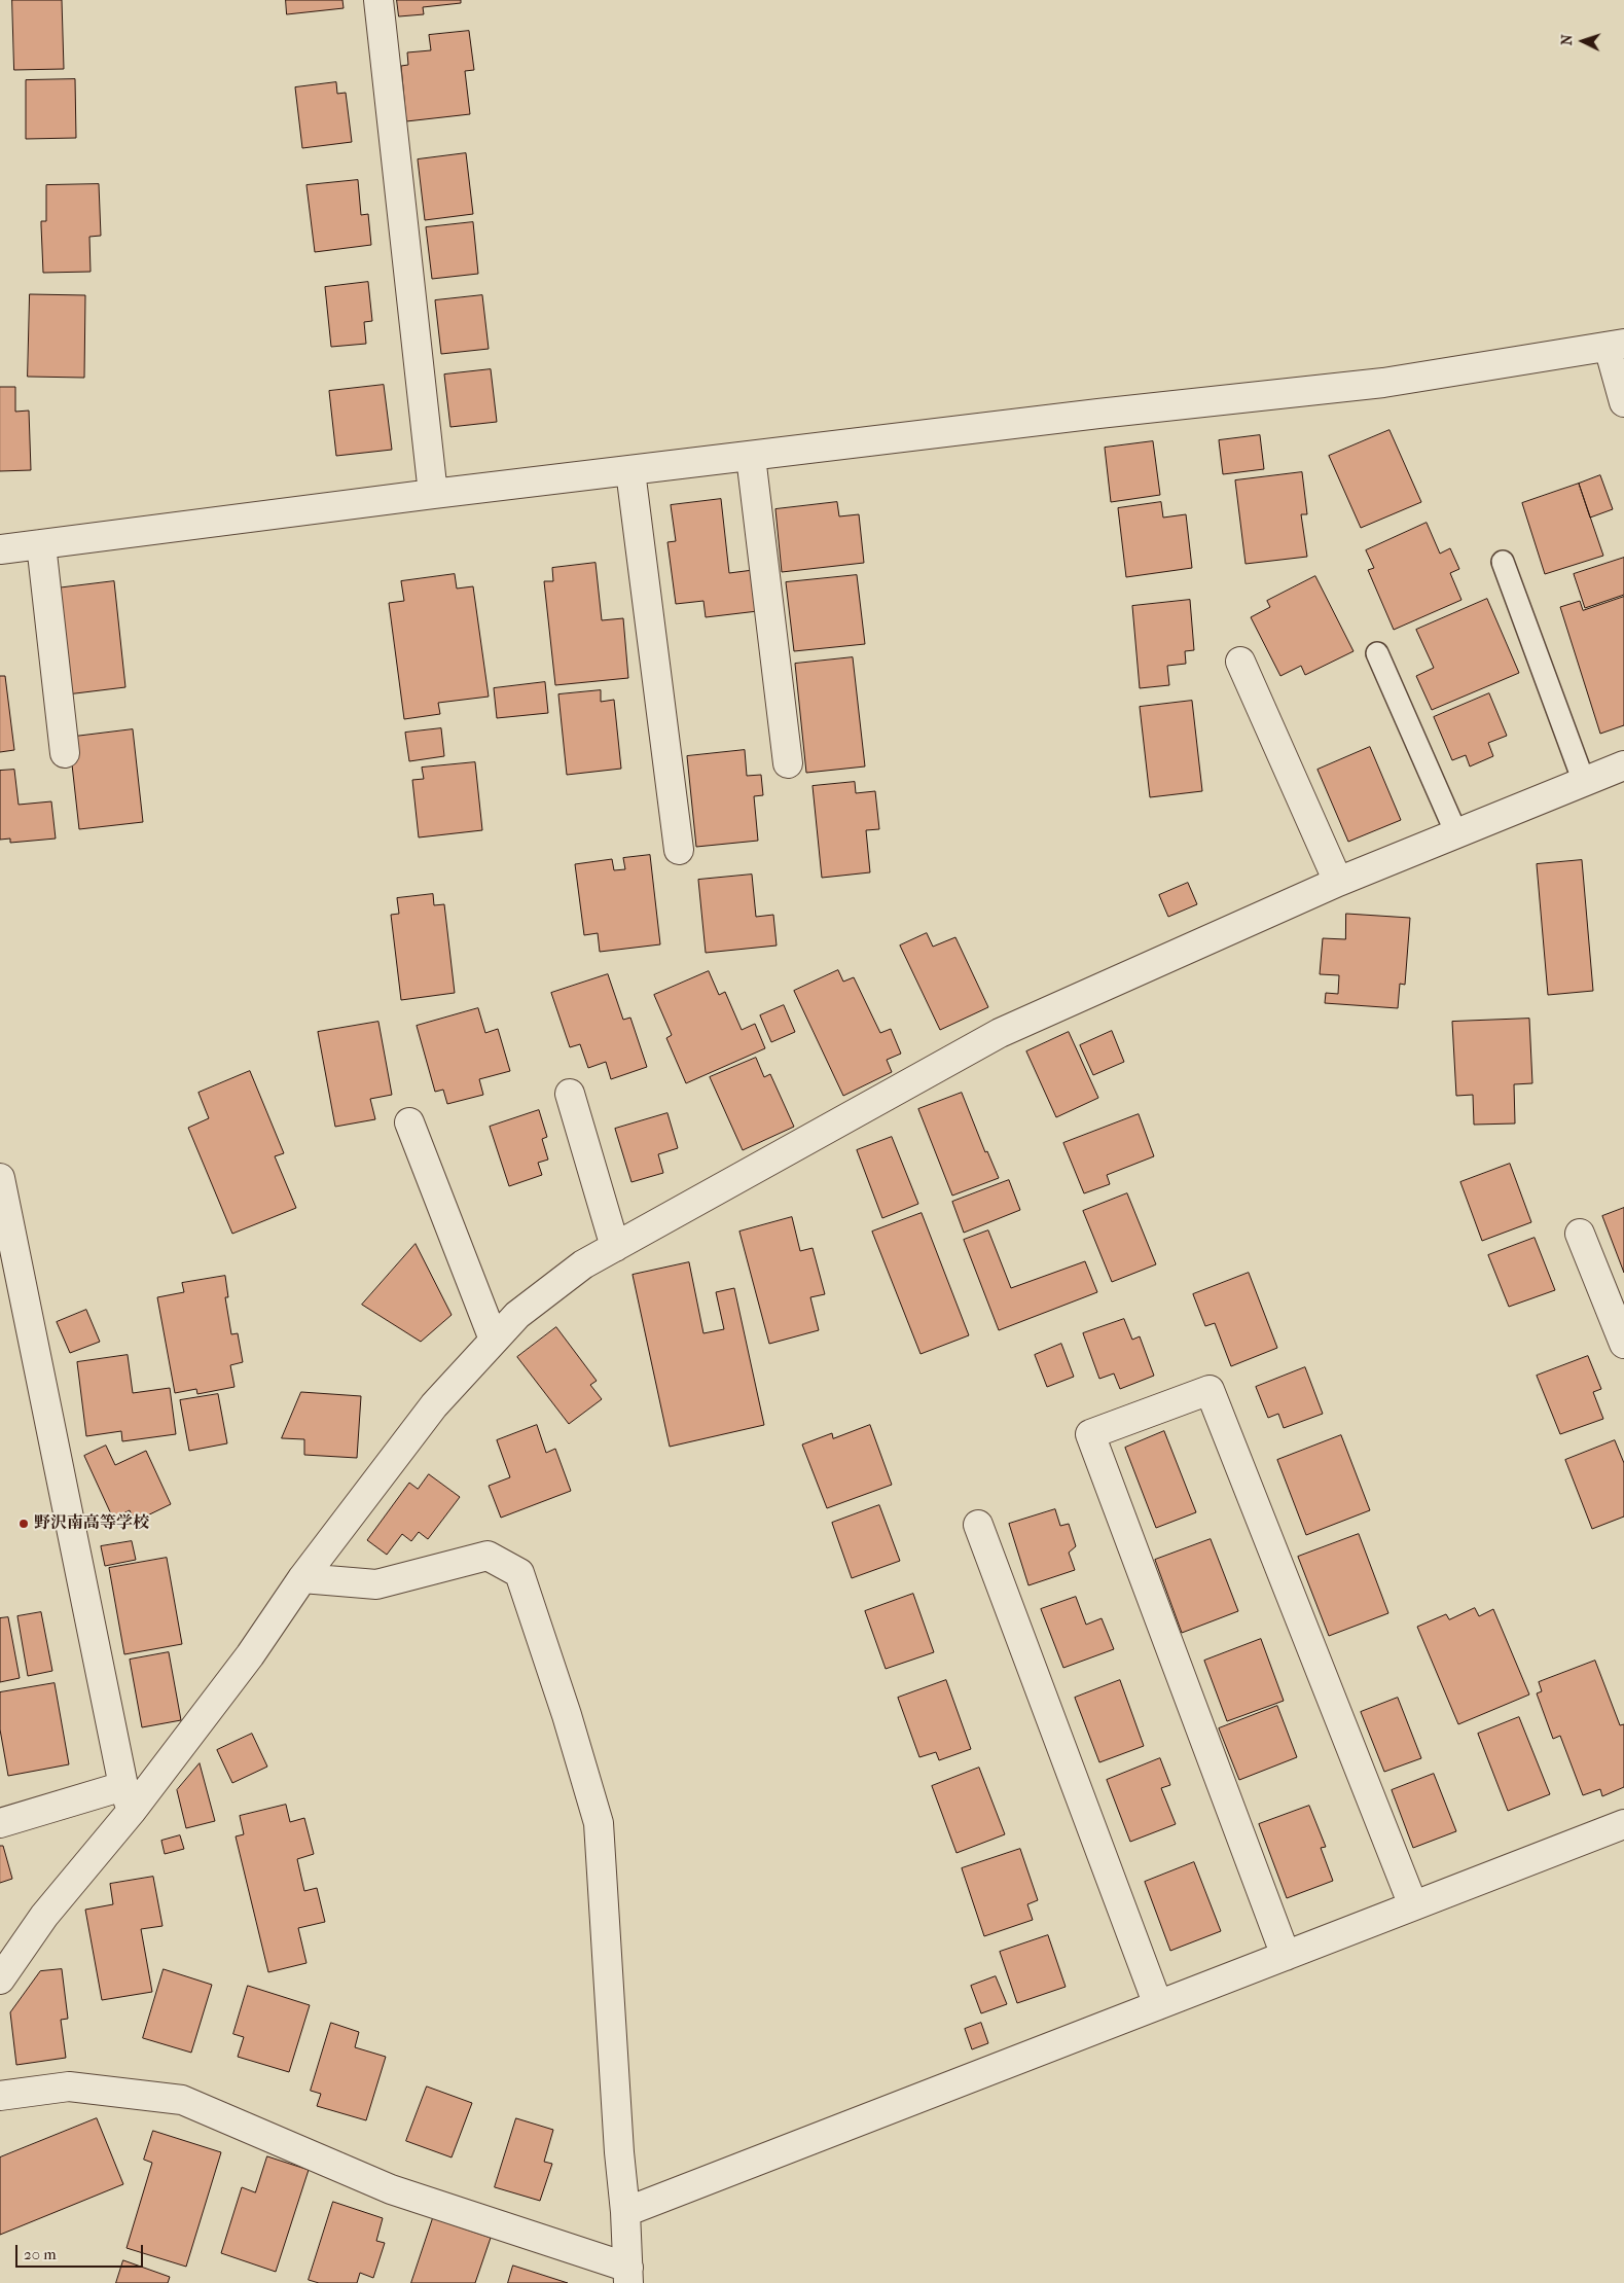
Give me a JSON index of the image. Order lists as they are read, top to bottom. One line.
{"places":["野沢南高等学校"],"scale_bar":"20 m","north":"left"}
